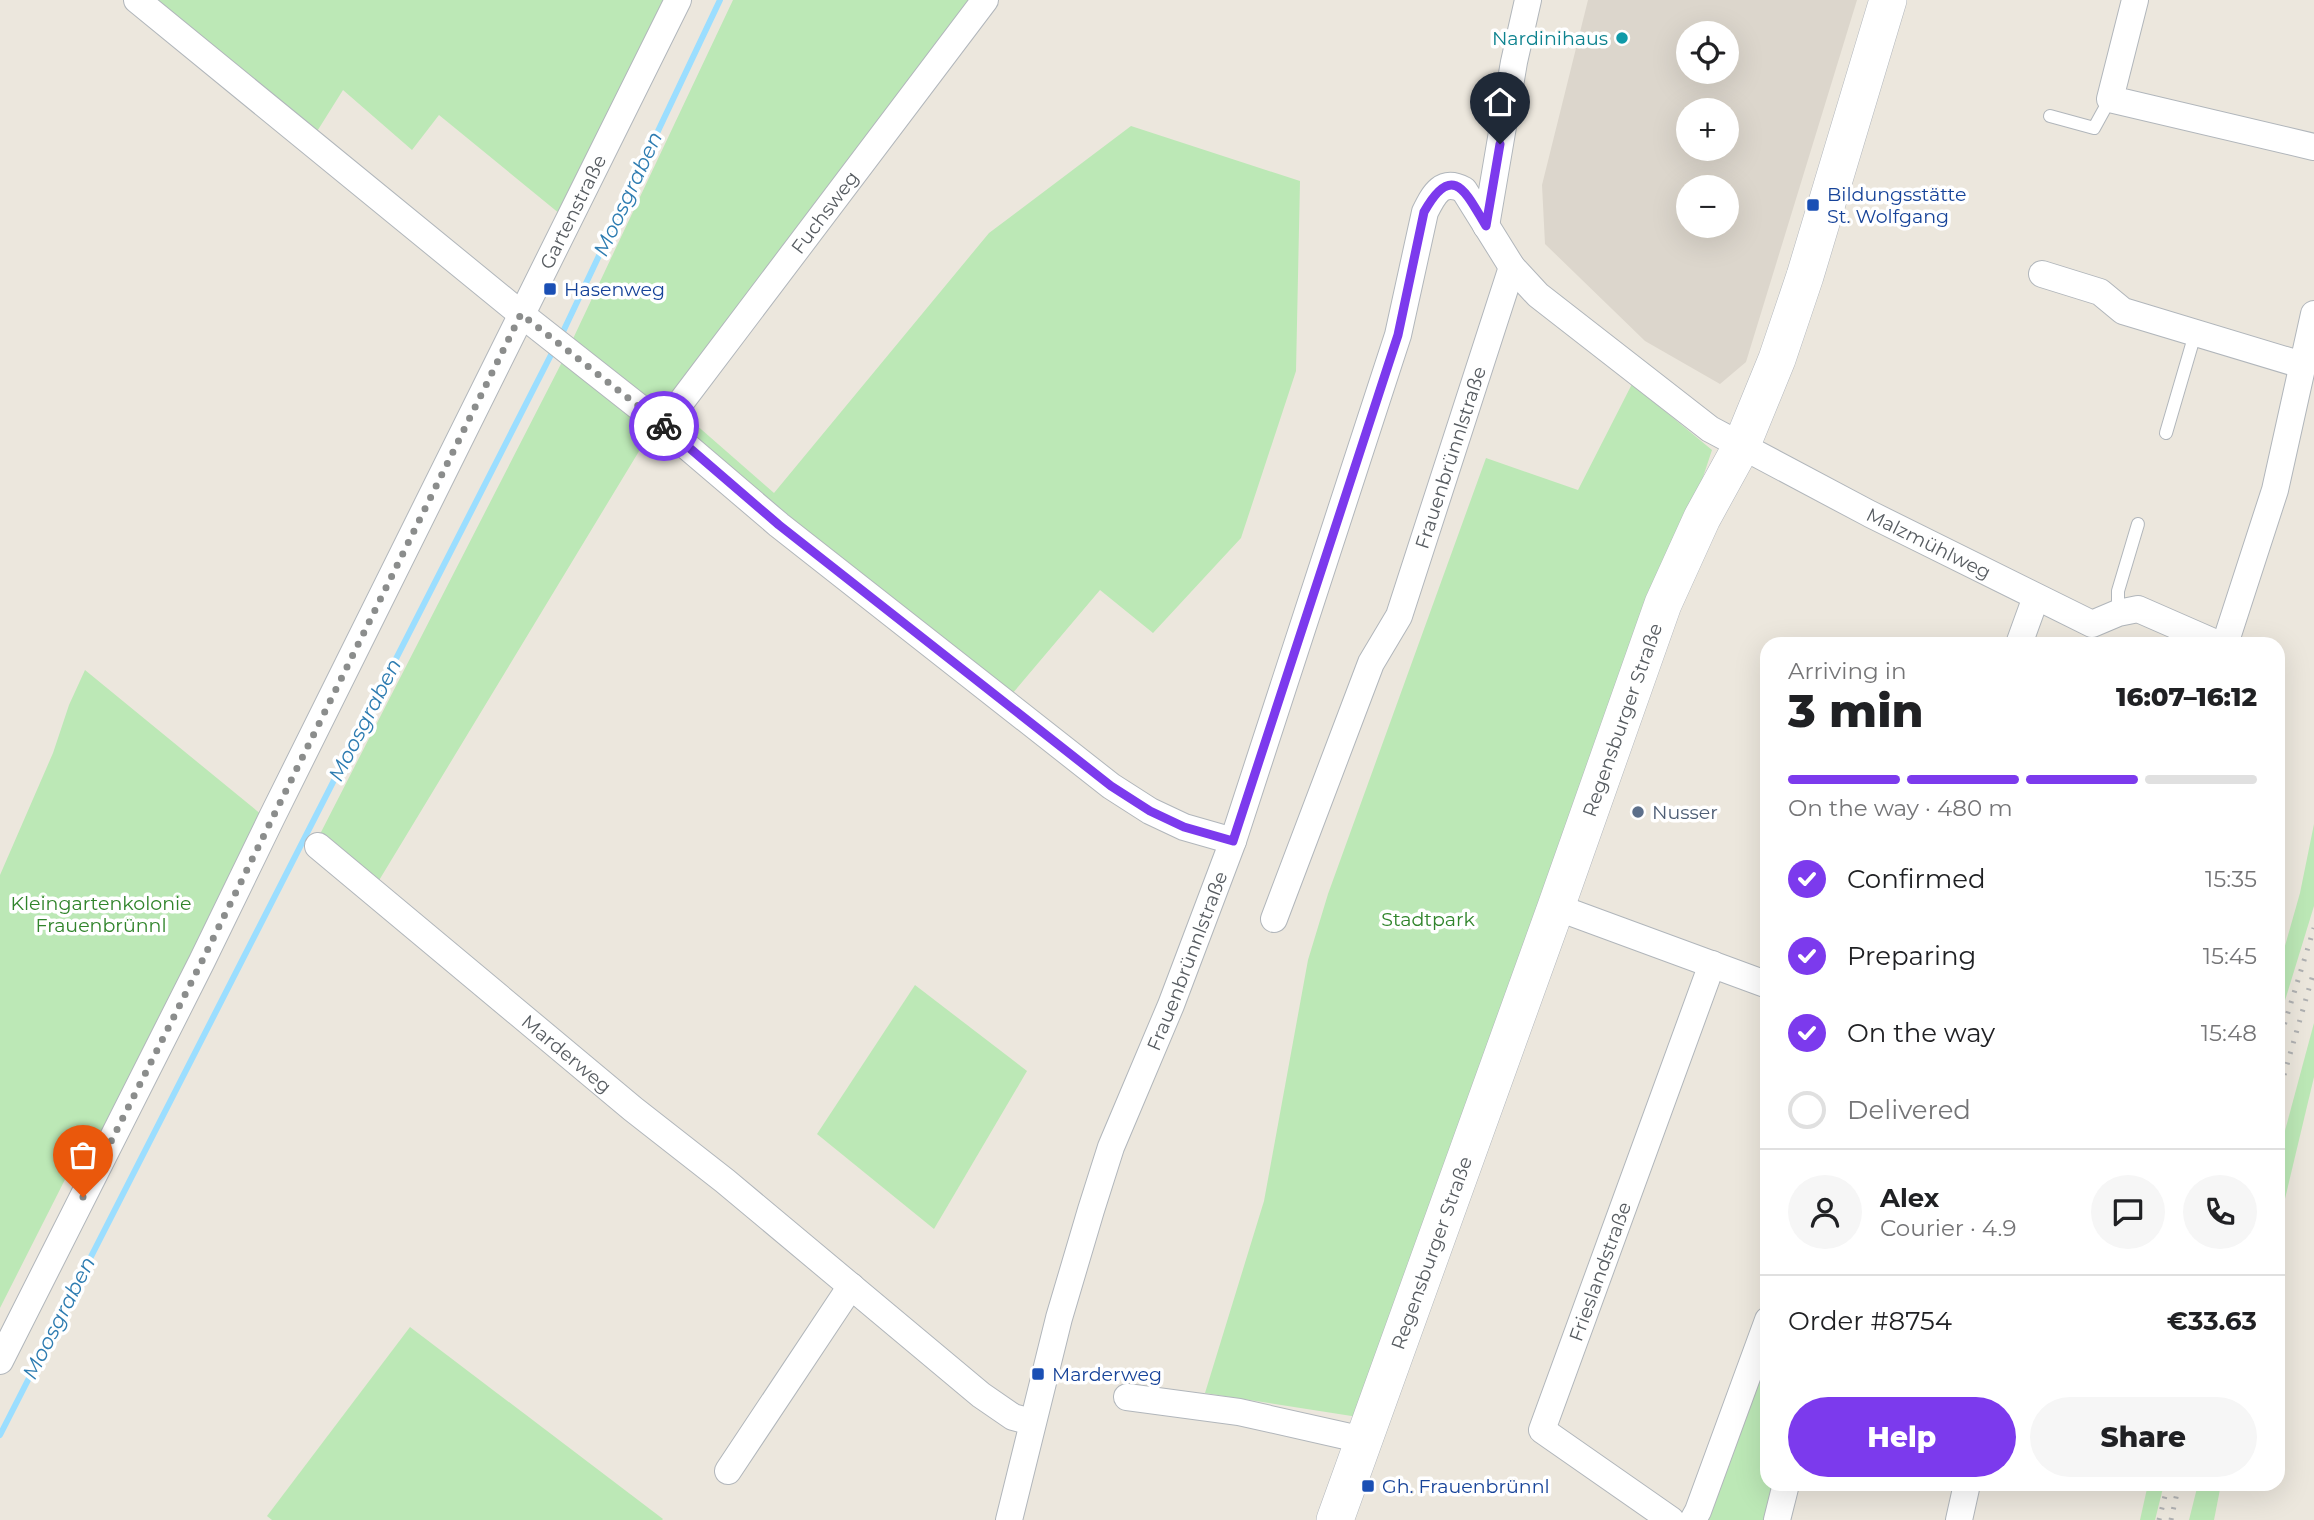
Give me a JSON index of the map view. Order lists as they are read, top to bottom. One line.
{"streets":{"street":["Gartenstraße","Fuchsweg","Frauenbrünnlstraße","Malzmühlweg","Regensburger Straße","Marderweg","Frieslandstraße"]},"crossings":[["Frauenbrünnlstraße","Malzmühlweg"],["Frauenbrünnlstraße","Regensburger Straße"],["Frauenbrünnlstraße","Marderweg"],["Malzmühlweg","Regensburger Straße"]],"water":["Moosgraben"],"parks":["Kleingartenkolonie Frauenbrünnl","Stadtpark"],"places":{"other":["Nardinihaus","Nusser"],"transit":["Bildungsstätte St. Wolfgang","Hasenweg","Marderweg","Gh. Frauenbrünnl"]},"page":{"map_buttons":["+","−"],"heading":["3 min","Arriving in","16:07–16:12"],"panel":["Alex","Courier · 4.9","Order #8754","€33.63"],"bar":"On the way · 480 m","list":[["Confirmed","15:35"],["Preparing","15:45"],["On the way","15:48"],"Delivered"],"buttons":["Help","Share"]}}
